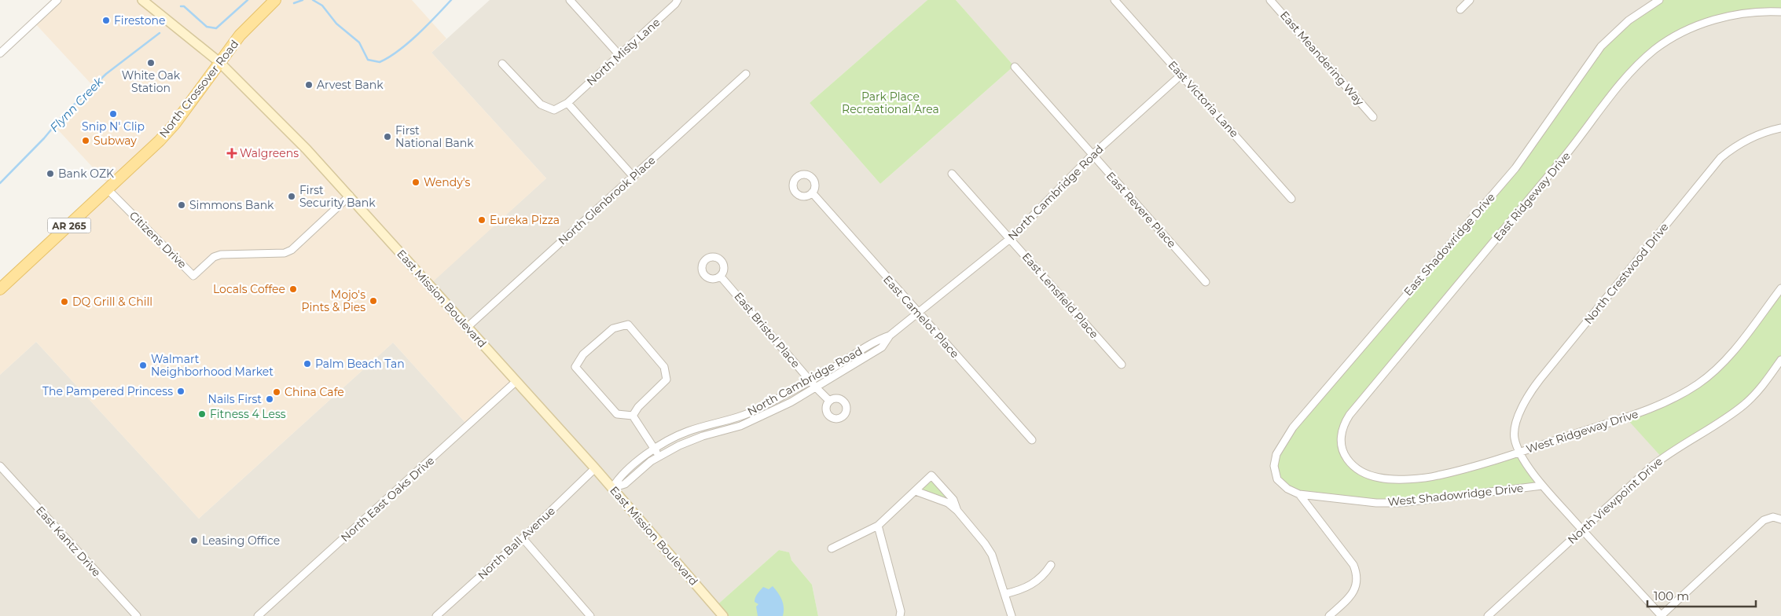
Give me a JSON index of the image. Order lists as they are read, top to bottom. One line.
{"streets":{"main road":["North Crossover Road","AR 265","East Mission Boulevard"],"street":["North Misty Lane","East Meandering Way","East Victoria Lane","North Cambridge Road","East Ridgeway Drive","North Glenbrook Place","East Revere Place","Citizens Drive","East Shadowridge Drive","North Crestwood Drive","East Lensfield Place","East Camelot Place","East Bristol Place","West Ridgeway Drive","West Shadowridge Drive","North East Oaks Drive","North Viewpoint Drive","East Kantz Drive","North Ball Avenue"]},"crossings":[["North Crossover Road","Citizens Drive"],["North Crossover Road","East Mission Boulevard"],["East Victoria Lane","North Cambridge Road"],["North Cambridge Road","East Revere Place"],["North Cambridge Road","East Lensfield Place"],["North Cambridge Road","East Mission Boulevard"],["North Cambridge Road","East Camelot Place"],["North Cambridge Road","East Bristol Place"],["East Ridgeway Drive","West Ridgeway Drive"],["North Glenbrook Place","East Mission Boulevard"],["Citizens Drive","East Mission Boulevard"],["East Shadowridge Drive","West Shadowridge Drive"],["North Crestwood Drive","West Ridgeway Drive"],["East Mission Boulevard","North East Oaks Drive"],["East Mission Boulevard","North Ball Avenue"]],"water":["Flynn Creek"],"parks":["Park Place Recreational Area"],"places":{"other":["Firestone","White Oak Station","Arvest Bank","Snip N' Clip","First National Bank","Subway","Bank OZK","Wendy's","First Security Bank","Simmons Bank","Eureka Pizza","Locals Coffee","Mojo's Pints & Pies","DQ Grill & Chill","Palm Beach Tan","Walmart Neighborhood Market","The Pampered Princess","China Cafe","Nails First","Fitness 4 Less","Leasing Office"],"health":["Walgreens"]},"scale_bar":"100 m"}
